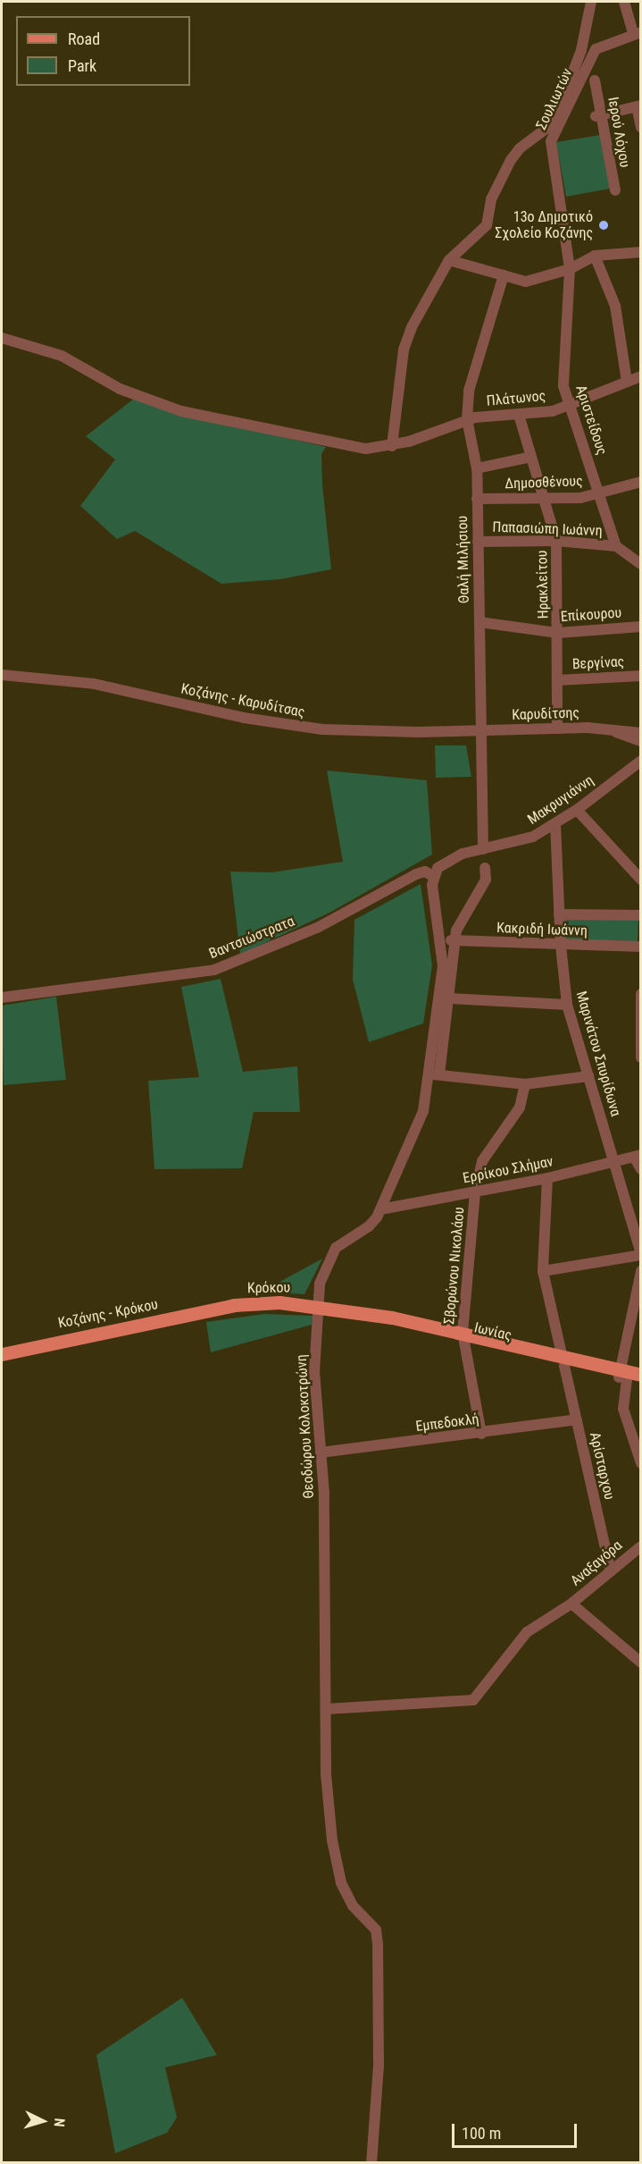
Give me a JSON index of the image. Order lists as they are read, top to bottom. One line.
{"streets":{"main road":["Κρόκου","Κοζάνης - Κρόκου","Ιωνίας"],"street":["Σουλιωτών","Ιερού Λόχου","Πλάτωνος","Αριστείδους","Δημοσθένους","Παπασιώπη Ιωάννη","Θαλή Μιλήσιου","Ηρακλείτου","Επίκουρου","Βεργίνας","Κοζάνης - Καρυδίτσας","Καρυδίτσης","Μακρυγιάννη","Κακριδή Ιωάννη","Βαντσιώστρατα","Μαρινάτου Σπυρίδωνα","Ερρίκου Σλήμαν","Σβορώνου Νικολάου","Εμπεδοκλή","Θεοδώρου Κολοκοτρώνη","Αρίσταρχου","Αναξαγόρα"]},"crossings":[["Σουλιωτών","Αριστείδους"],["Πλάτωνος","Αριστείδους"],["Πλάτωνος","Θαλή Μιλήσιου"],["Πλάτωνος","Ηρακλείτου"],["Αριστείδους","Δημοσθένους"],["Αριστείδους","Παπασιώπη Ιωάννη"],["Δημοσθένους","Θαλή Μιλήσιου"],["Δημοσθένους","Ηρακλείτου"],["Παπασιώπη Ιωάννη","Θαλή Μιλήσιου"],["Παπασιώπη Ιωάννη","Ηρακλείτου"],["Θαλή Μιλήσιου","Επίκουρου"],["Θαλή Μιλήσιου","Κοζάνης - Καρυδίτσας"],["Θαλή Μιλήσιου","Καρυδίτσης"],["Θαλή Μιλήσιου","Μακρυγιάννη"],["Ηρακλείτου","Επίκουρου"],["Ηρακλείτου","Βεργίνας"],["Ηρακλείτου","Καρυδίτσης"],["Κοζάνης - Καρυδίτσας","Καρυδίτσης"],["Μακρυγιάννη","Μαρινάτου Σπυρίδωνα"],["Κακριδή Ιωάννη","Μαρινάτου Σπυρίδωνα"],["Κακριδή Ιωάννη","Θεοδώρου Κολοκοτρώνη"],["Βαντσιώστρατα","Θεοδώρου Κολοκοτρώνη"],["Μαρινάτου Σπυρίδωνα","Ερρίκου Σλήμαν"],["Ερρίκου Σλήμαν","Σβορώνου Νικολάου"],["Ερρίκου Σλήμαν","Θεοδώρου Κολοκοτρώνη"],["Ερρίκου Σλήμαν","Αρίσταρχου"],["Σβορώνου Νικολάου","Ιωνίας"],["Σβορώνου Νικολάου","Εμπεδοκλή"],["Κρόκου","Κοζάνης - Κρόκου"],["Κρόκου","Ιωνίας"],["Κρόκου","Θεοδώρου Κολοκοτρώνη"],["Ιωνίας","Θεοδώρου Κολοκοτρώνη"],["Ιωνίας","Αρίσταρχου"],["Εμπεδοκλή","Θεοδώρου Κολοκοτρώνη"],["Εμπεδοκλή","Αρίσταρχου"],["Θεοδώρου Κολοκοτρώνη","Αναξαγόρα"],["Αρίσταρχου","Αναξαγόρα"]],"places":["13ο Δημοτικό Σχολείο Κοζάνης"],"legend":["Road","Park"],"scale_bar":"100 m","north":"right"}
